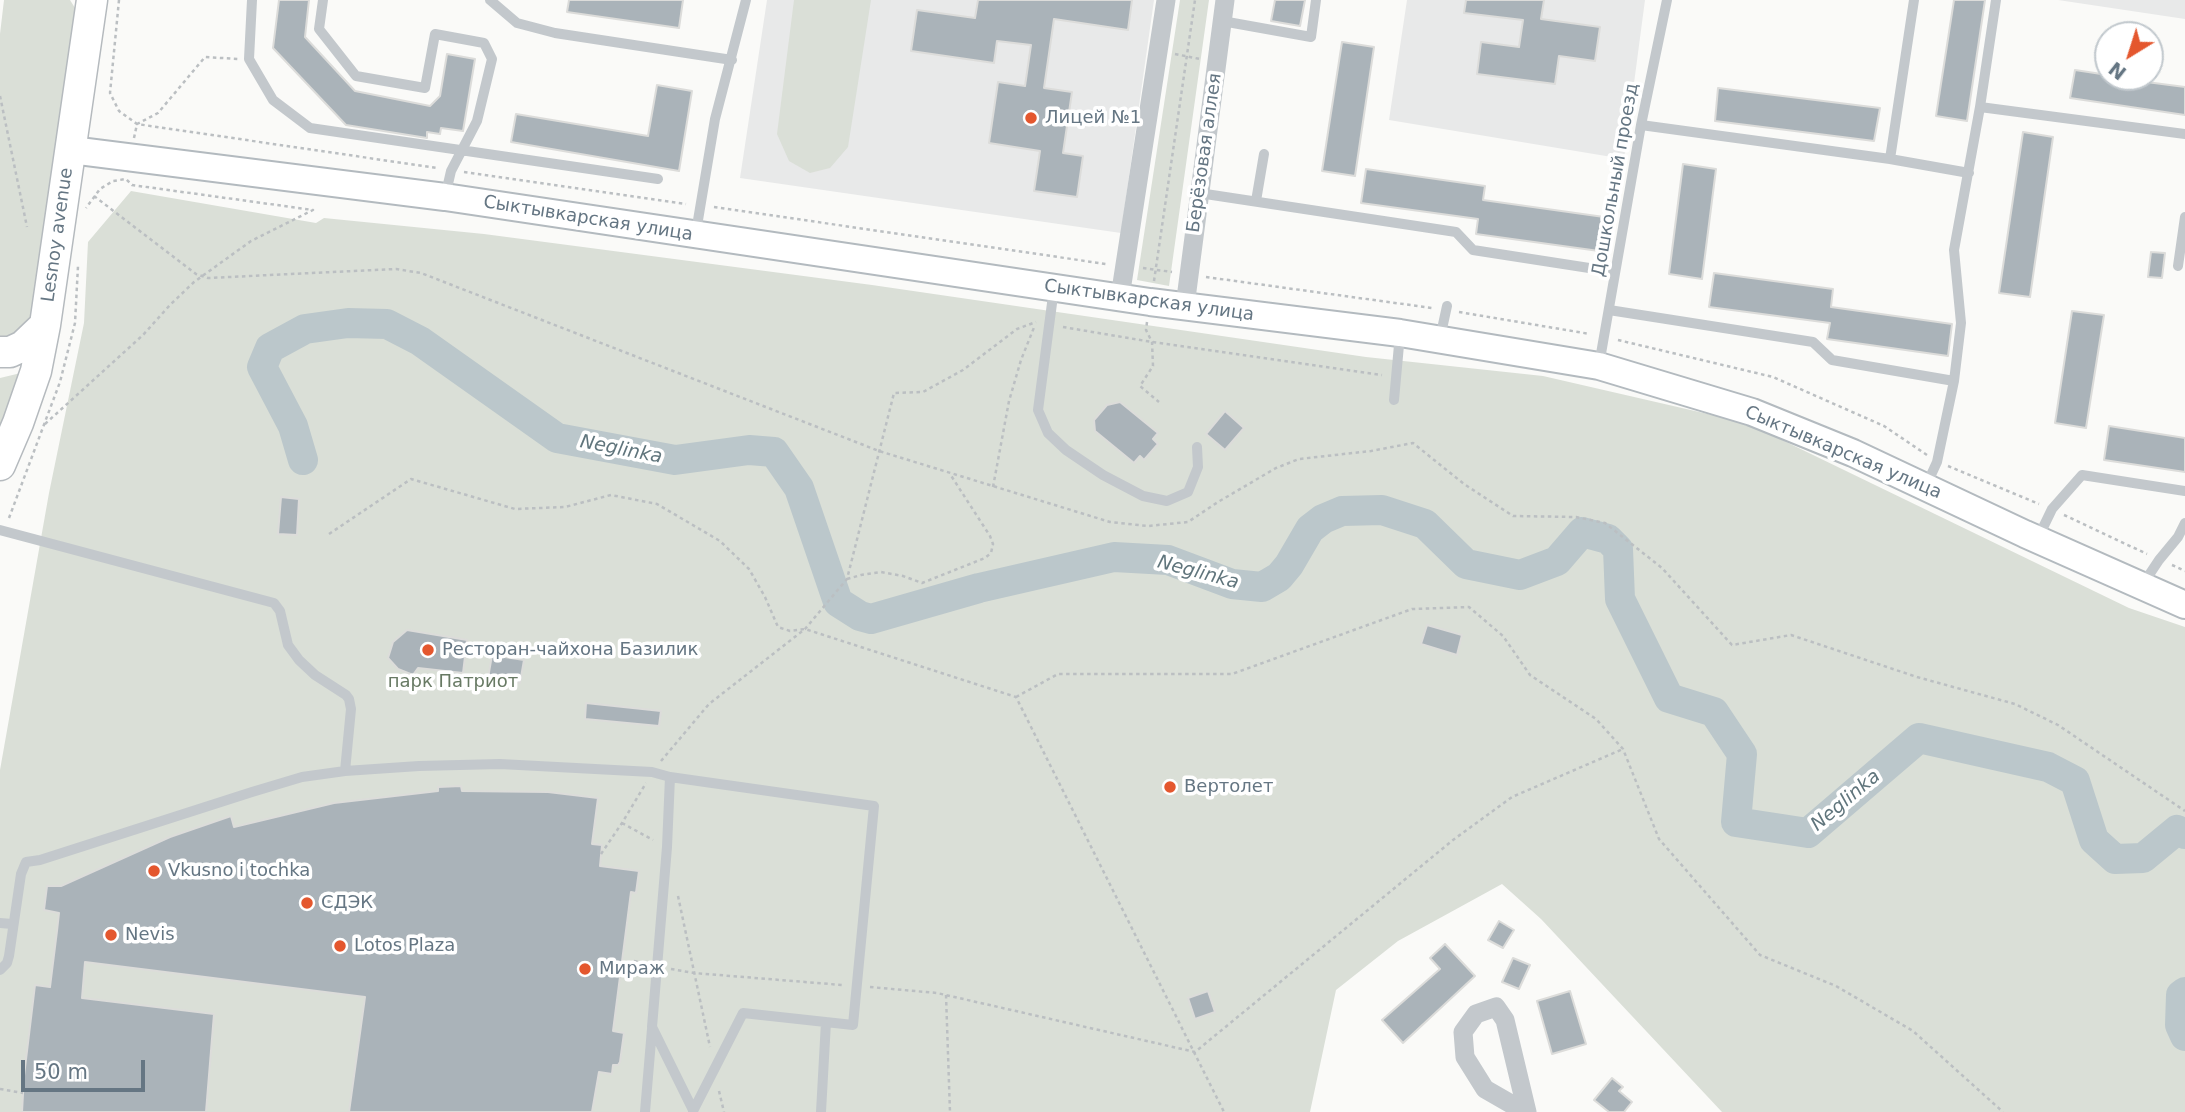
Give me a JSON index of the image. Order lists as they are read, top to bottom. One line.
{"streets":{"main road":["Lesnoy avenue"],"street":["Берёзовая аллея","Сыктывкарская улица"],"lane":["Дошкольный проезд"]},"crossings":[["Берёзовая аллея","Сыктывкарская улица"],["Дошкольный проезд","Сыктывкарская улица"],["Сыктывкарская улица","Lesnoy avenue"]],"water":["Neglinka"],"parks":["парк Патриот"],"places":["Лицей №1","Ресторан-чайхона Базилик","Вертолет","Vkusno i tochka","СДЭК","Nevis","Lotos Plaza","Мираж"],"scale_bar":"50 m","north":"bottom left"}
